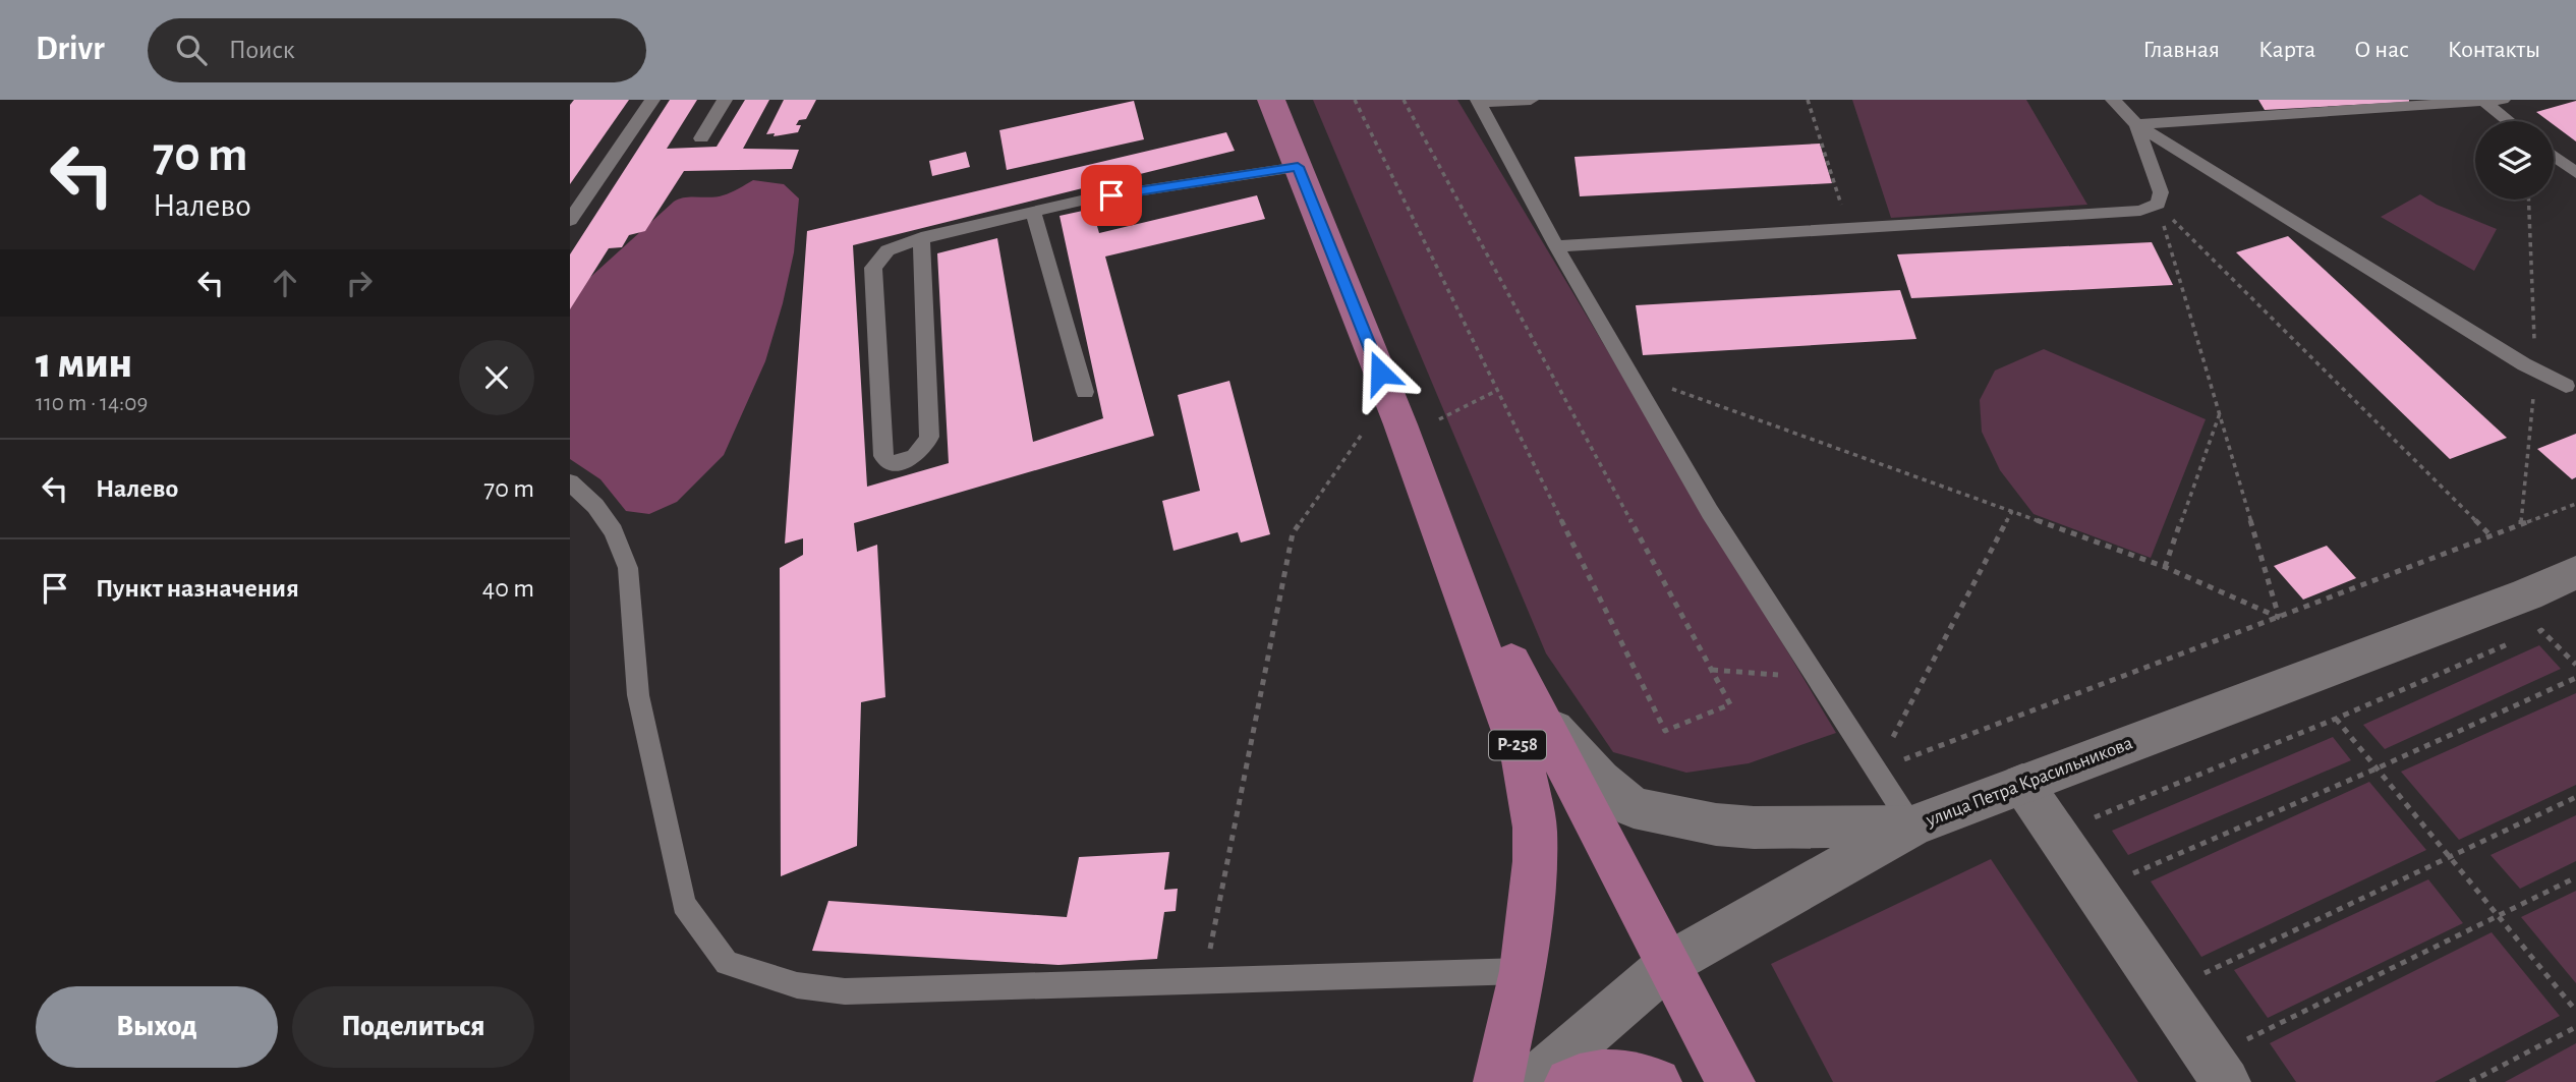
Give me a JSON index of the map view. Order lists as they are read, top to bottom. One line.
{"streets":{"main road":["Р-258"],"street":["улица Петра Красильникова"]},"crossings":[["Р-258","улица Петра Красильникова"]],"page":{"header":"Drivr","search":"Поиск","nav":["Главная","Карта","О нас","Контакты"],"turn":["70 m","Налево"],"heading":["1 мин","110 m · 14:09"],"list":[{"name":"Налево","value":"70 m"},{"name":"Пункт назначения","value":"40 m"}],"buttons":["Выход","Поделиться"]}}
